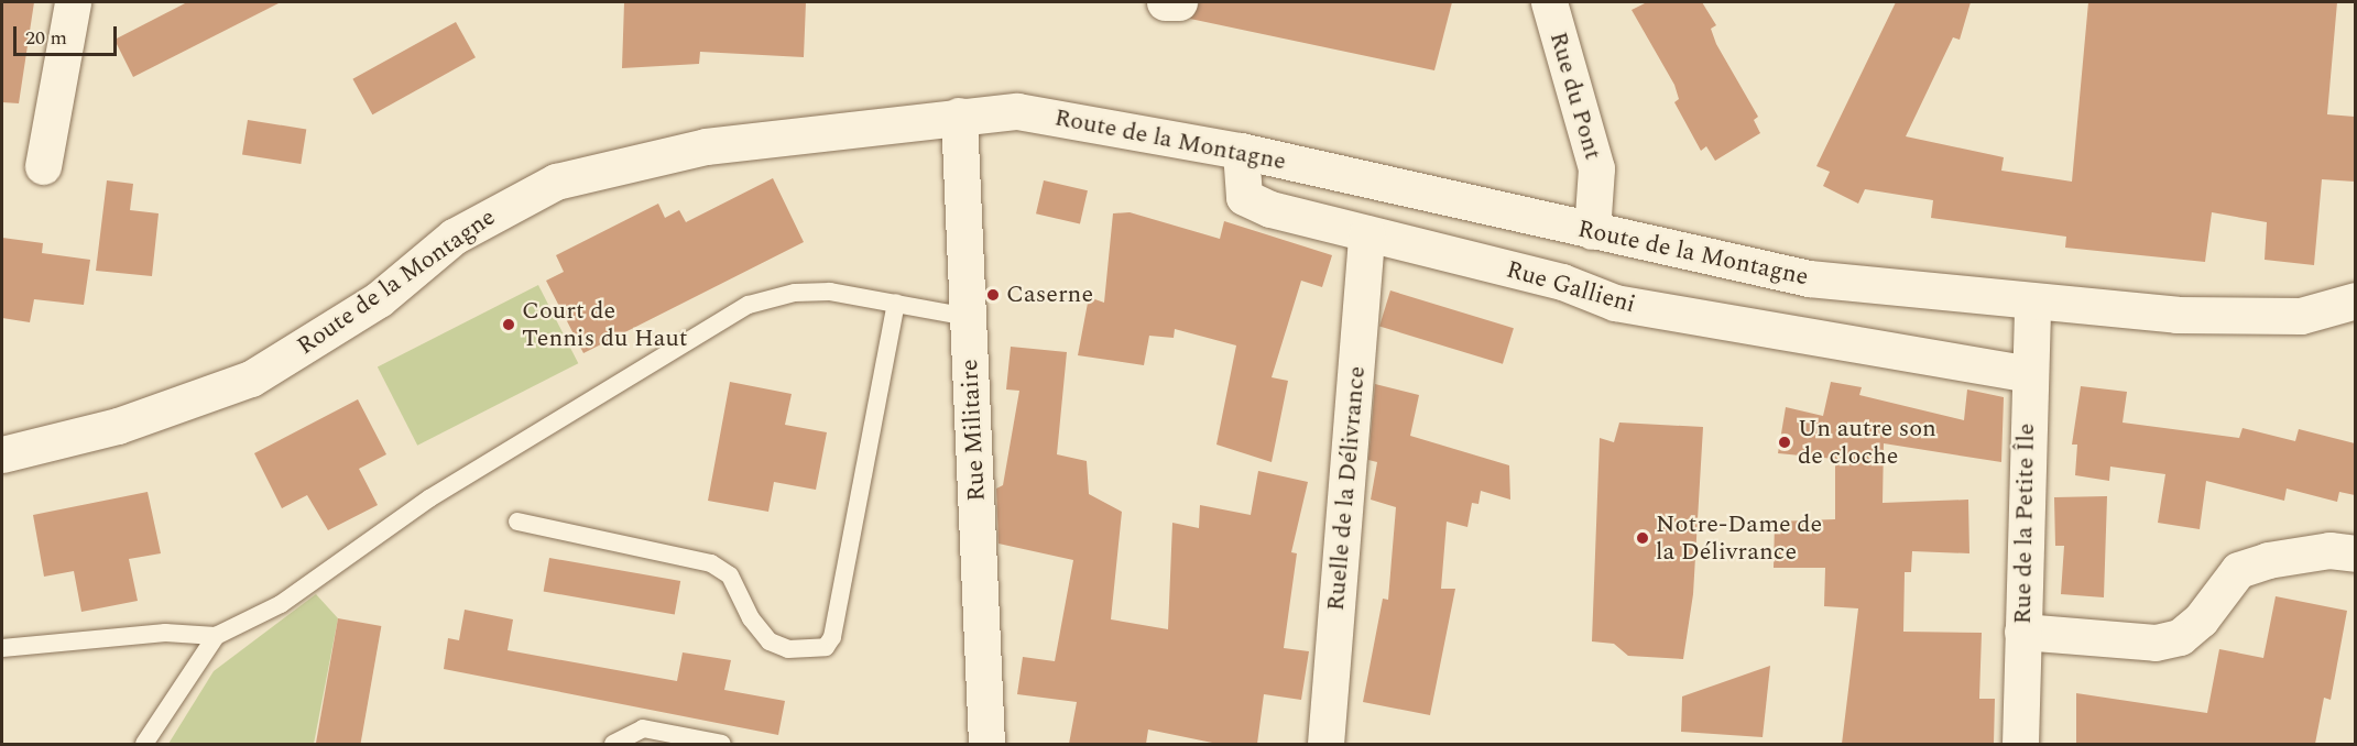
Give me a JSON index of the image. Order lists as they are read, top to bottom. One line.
{"streets":{"street":["Rue du Pont","Route de la Montagne","Rue Gallieni","Rue Militaire","Ruelle de la Délivrance","Rue de la Petite Île"]},"crossings":[["Rue du Pont","Route de la Montagne"],["Route de la Montagne","Rue Gallieni"],["Route de la Montagne","Rue Militaire"],["Route de la Montagne","Rue de la Petite Île"],["Rue Gallieni","Ruelle de la Délivrance"],["Rue Gallieni","Rue de la Petite Île"]],"places":["Caserne","Court de Tennis du Haut","Un autre son de cloche","Notre-Dame de la Délivrance"],"scale_bar":"20 m"}
